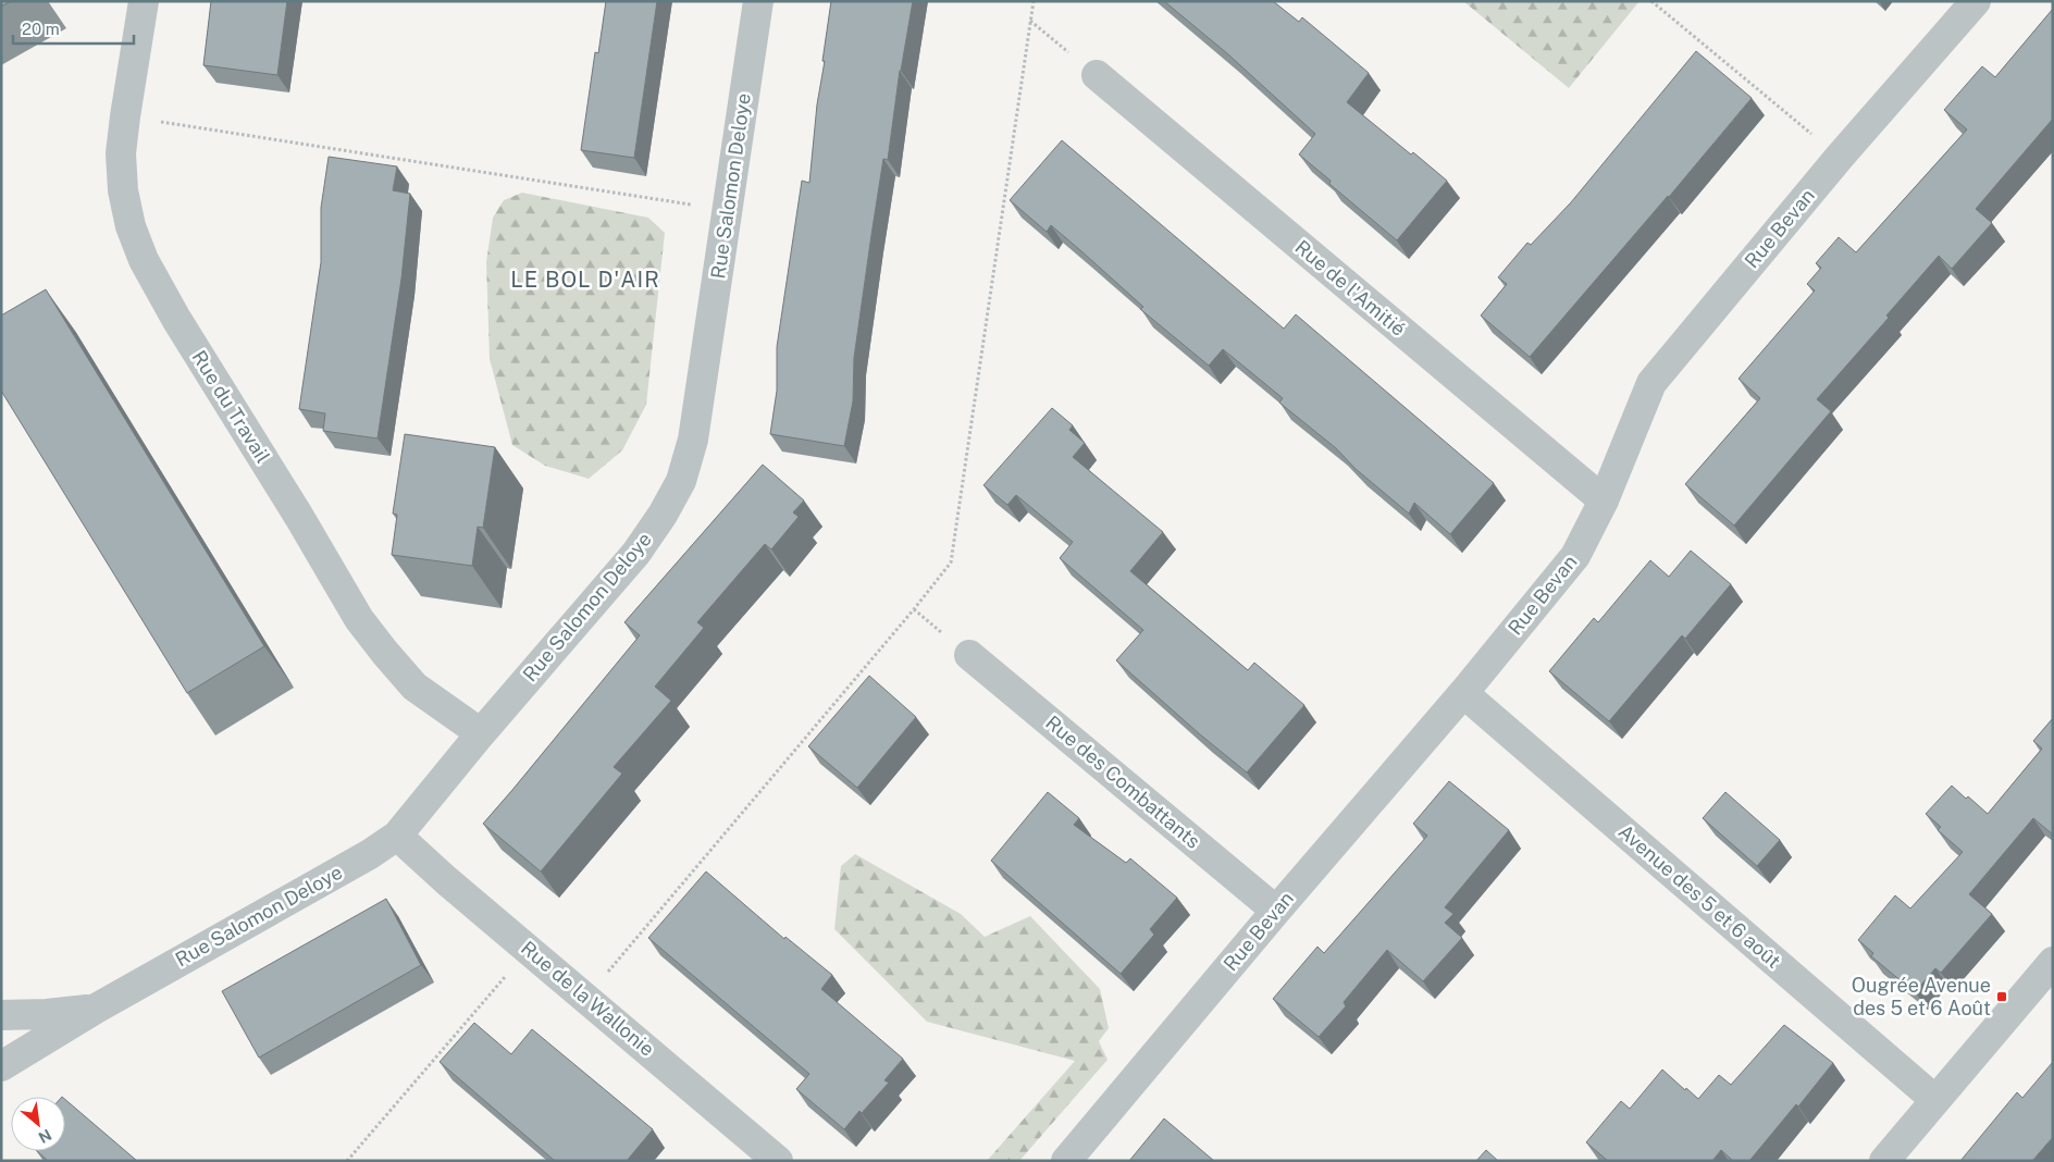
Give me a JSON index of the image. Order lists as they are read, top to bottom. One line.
{"streets":{"street":["Rue Salomon Deloye","Rue Bevan","Rue de l'Amitié","Rue du Travail","Rue des Combattants","Avenue des 5 et 6 août","Rue de la Wallonie"]},"crossings":[["Rue Salomon Deloye","Rue du Travail"],["Rue Salomon Deloye","Rue de la Wallonie"],["Rue Bevan","Rue de l'Amitié"],["Rue Bevan","Rue des Combattants"],["Rue Bevan","Avenue des 5 et 6 août"]],"districts":["LE BOL D'AIR"],"places":{"transit":["Ougrée Avenue des 5 et 6 Août"]},"scale_bar":"20 m","north":"bottom right"}
